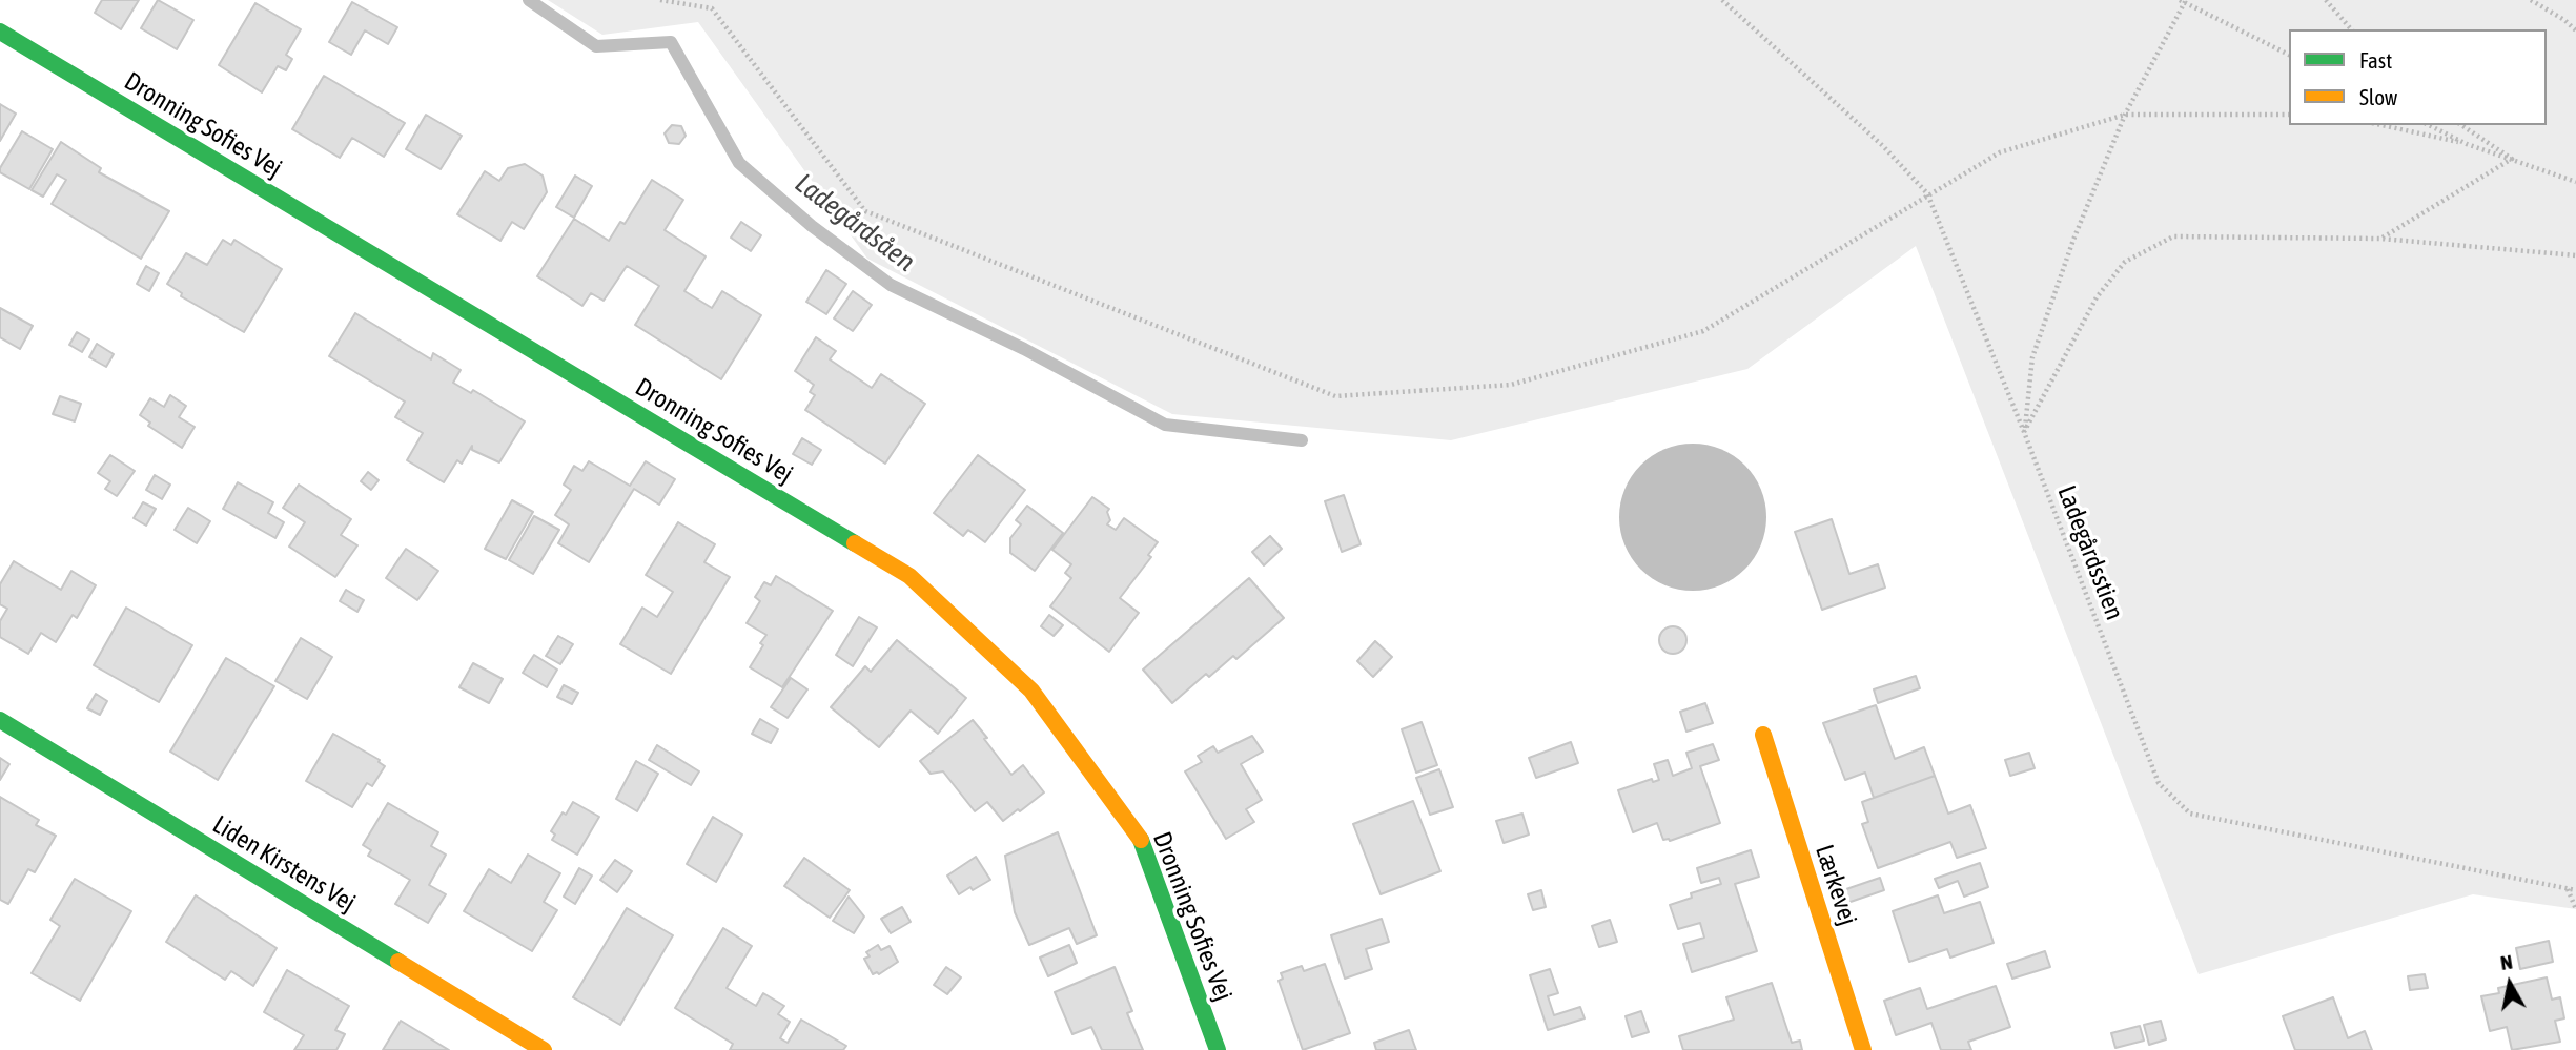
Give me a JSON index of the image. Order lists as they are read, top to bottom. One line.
{"streets":{"street":["Dronning Sofies Vej","Liden Kirstens Vej","Lærkevej"],"path":["Ladegårdsstien"]},"water":["Ladegårdsåen"],"legend":["Fast","Slow"],"north":"top"}
